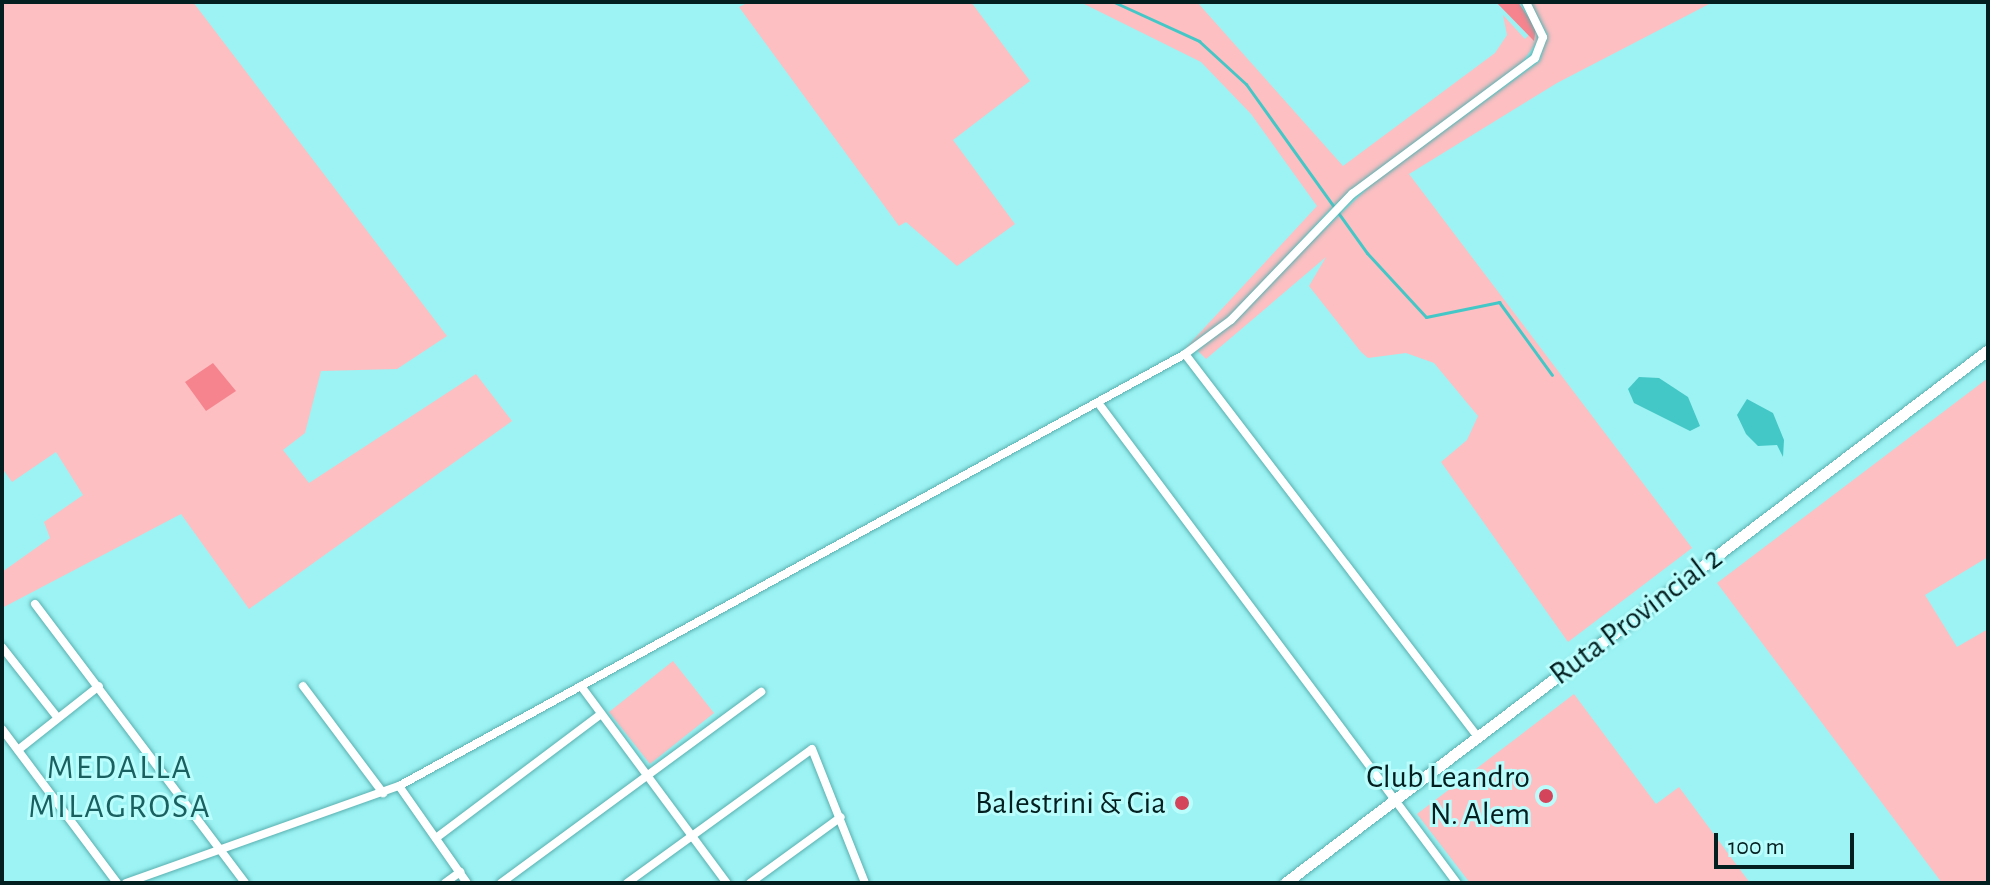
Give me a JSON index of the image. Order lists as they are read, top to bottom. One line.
{"streets":{"main road":["Ruta Provincial 2"]},"districts":["MEDALLA MILAGROSA"],"places":["Club Leandro N. Alem","Balestrini & Cia"],"scale_bar":"100 m"}
